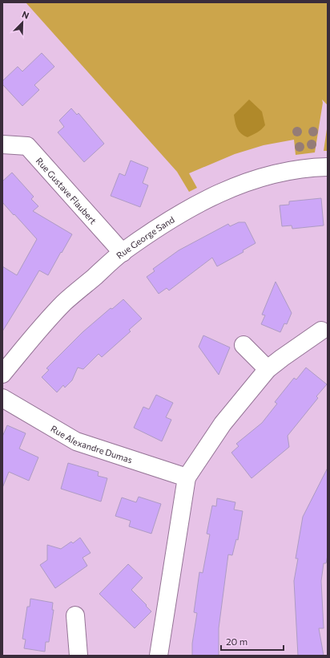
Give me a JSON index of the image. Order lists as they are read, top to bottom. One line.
{"streets":{"street":["Rue Gustave Flaubert","Rue George Sand","Rue Alexandre Dumas"]},"crossings":[["Rue Gustave Flaubert","Rue George Sand"]],"scale_bar":"20 m","north":"top right"}
